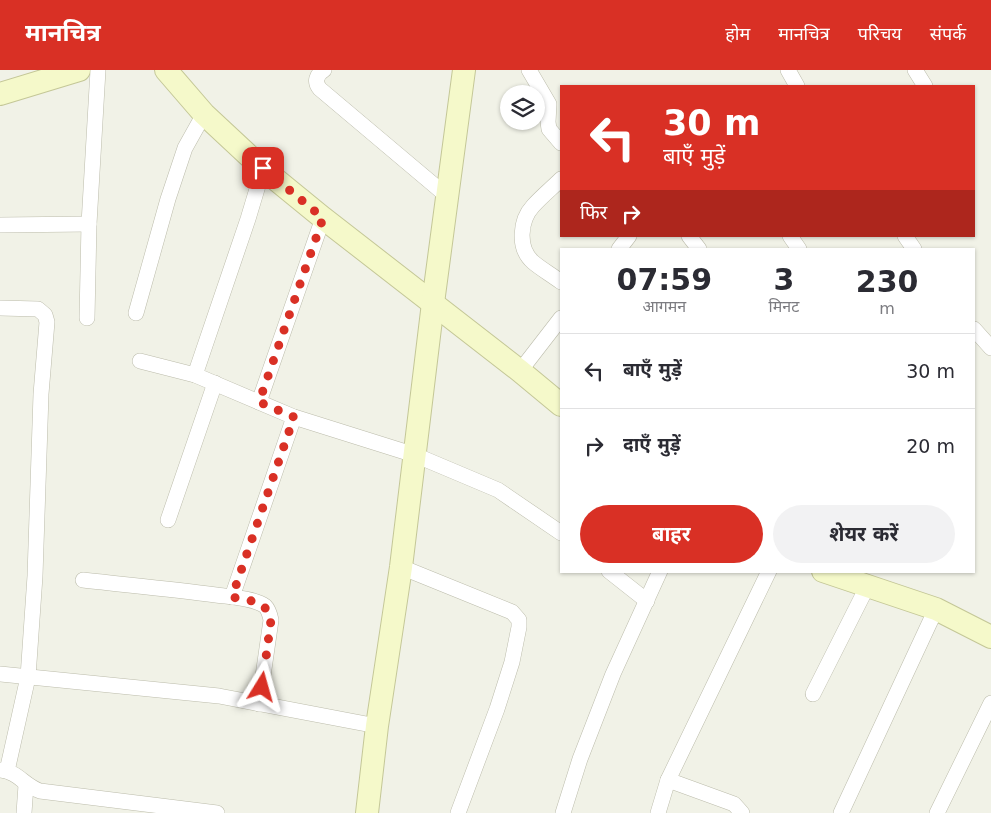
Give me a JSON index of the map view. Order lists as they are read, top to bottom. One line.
{"page":{"header":"मानचित्र","nav":["होम","मानचित्र","परिचय","संपर्क"],"turn":["30 m","बाएँ मुड़ें"],"then":"फिर","eta":["07:59","आगमन","3","मिनट","230","m"],"list":[{"name":"बाएँ मुड़ें","value":"30 m"},{"name":"दाएँ मुड़ें","value":"20 m"}],"buttons":["बाहर","शेयर करें"]}}
